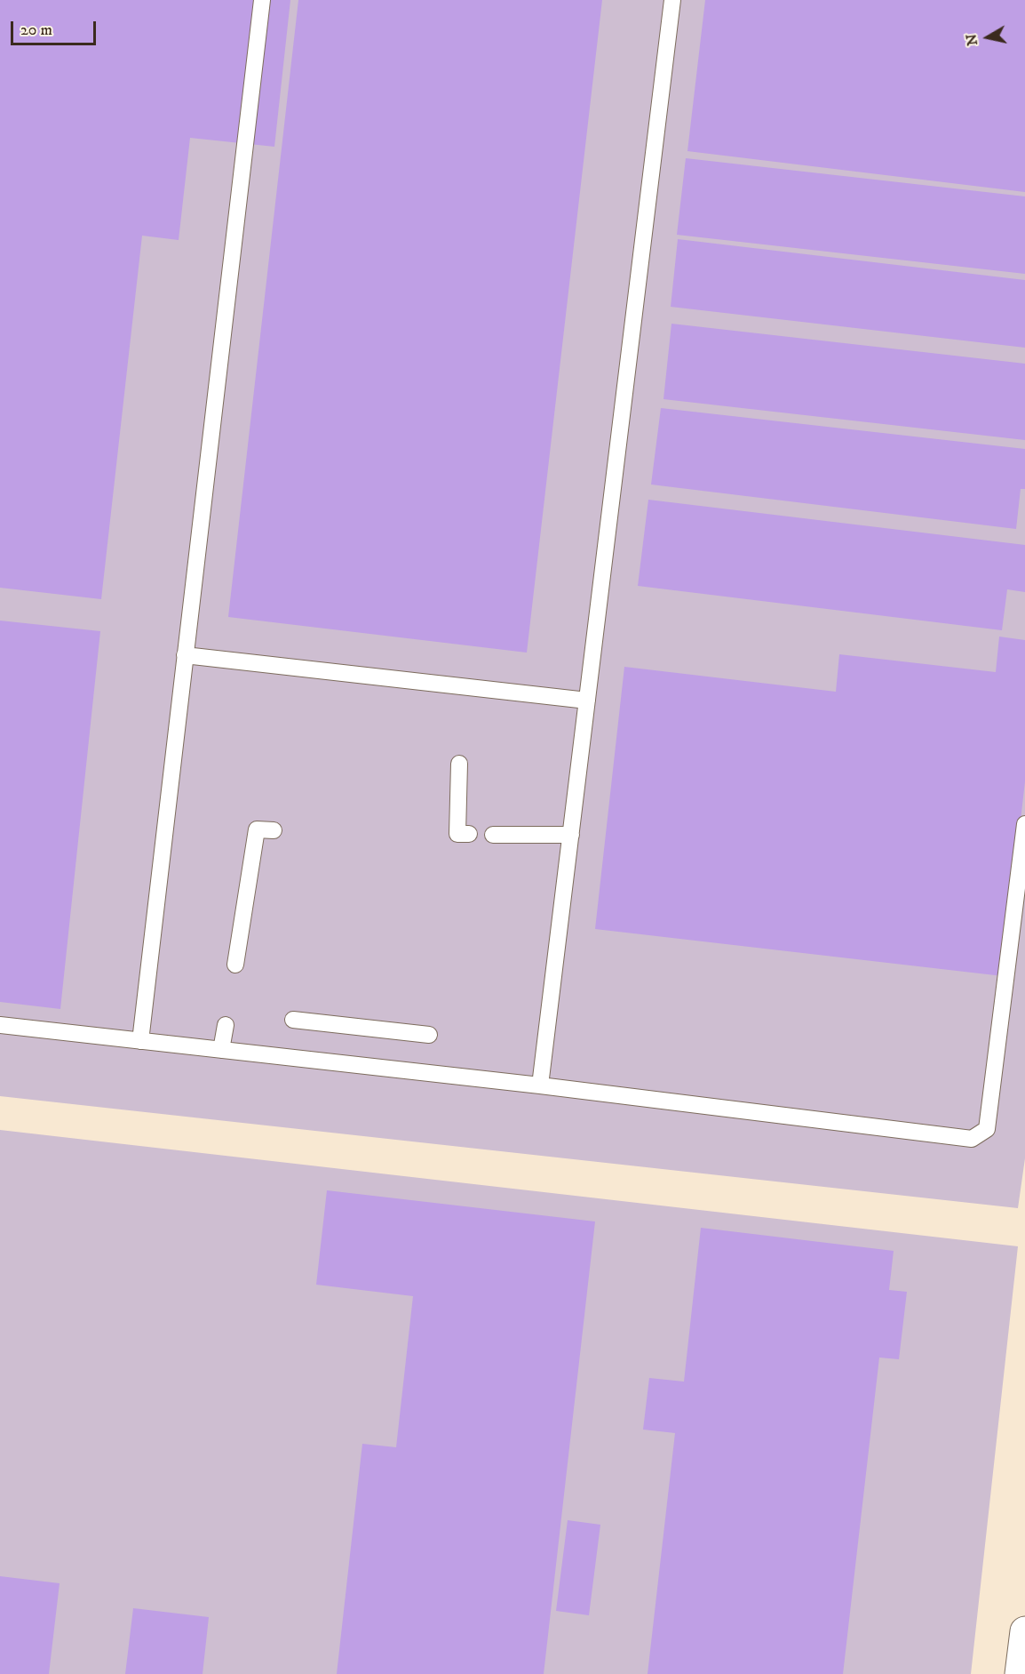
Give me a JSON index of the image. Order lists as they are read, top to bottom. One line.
{"scale_bar":"20 m","north":"left"}
